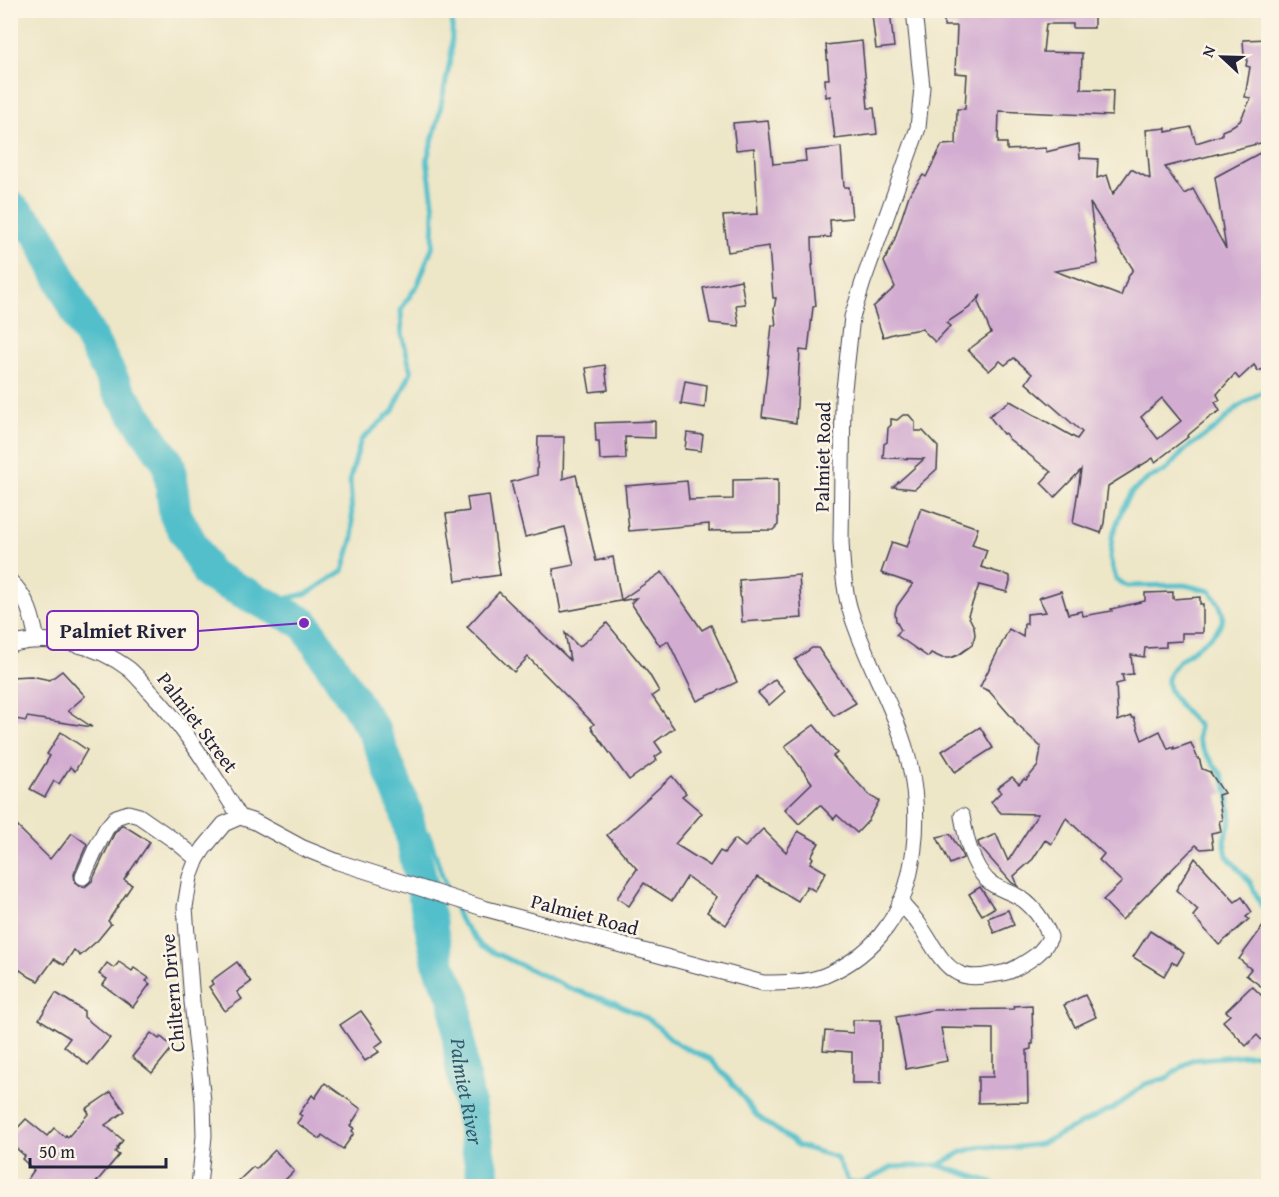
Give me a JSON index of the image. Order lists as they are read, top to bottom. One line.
{"streets":{"street":["Palmiet Road","Palmiet Street","Chiltern Drive"]},"crossings":[["Palmiet Road","Palmiet Street"],["Palmiet Road","Chiltern Drive"],["Palmiet Street","Chiltern Drive"]],"water":["Palmiet River"],"places":["Palmiet River"],"scale_bar":"50 m","north":"left"}
